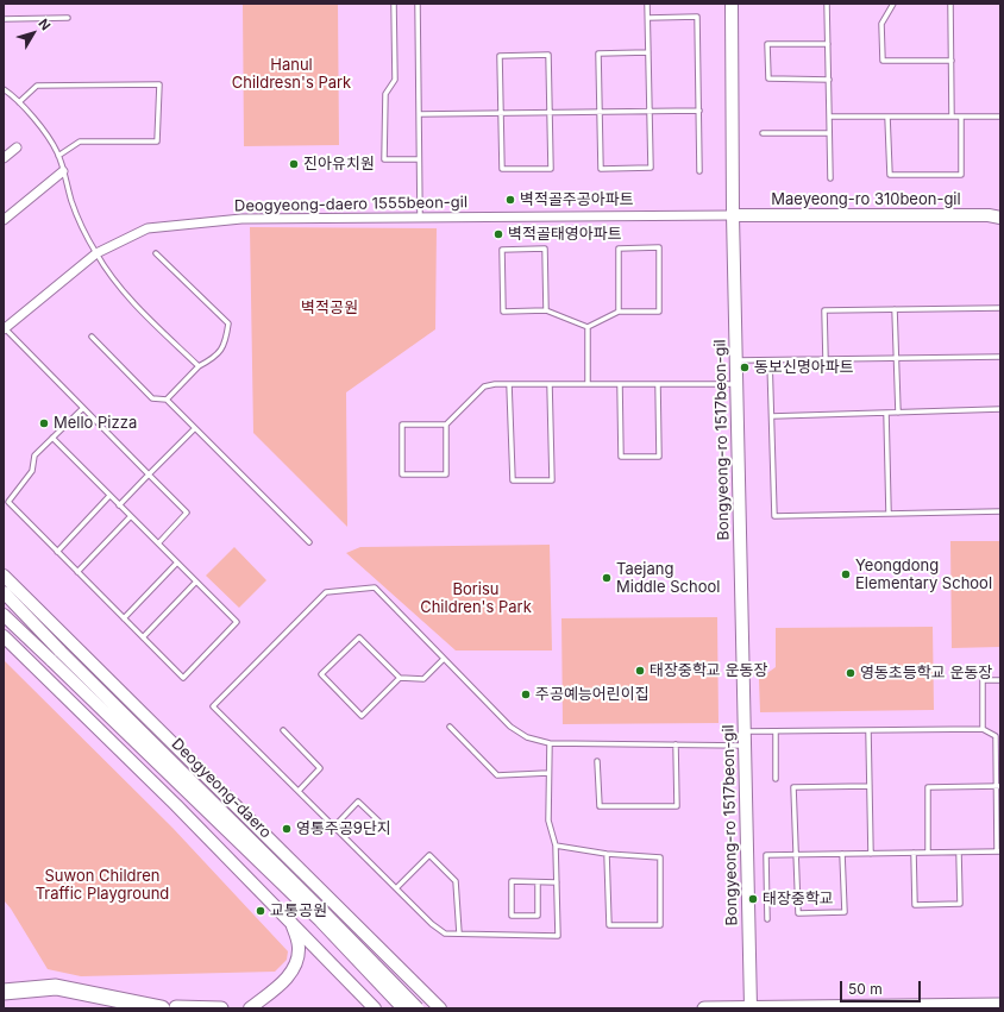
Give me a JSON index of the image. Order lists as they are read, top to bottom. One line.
{"streets":{"main road":["Maeyeong-ro 310beon-gil","Bongyeong-ro 1517beon-gil","Deogyeong-daero"],"street":["Deogyeong-daero 1555beon-gil"]},"crossings":[["Maeyeong-ro 310beon-gil","Deogyeong-daero 1555beon-gil"],["Maeyeong-ro 310beon-gil","Bongyeong-ro 1517beon-gil"],["Deogyeong-daero 1555beon-gil","Bongyeong-ro 1517beon-gil"]],"parks":["Hanul Childresn's Park","벽적공원","Borisu Children's Park","Suwon Children Traffic Playground"],"places":["진아유치원","벽적골주공아파트","벽적골태영아파트","동보신명아파트","Mello Pizza","Yeongdong Elementary School","Taejang Middle School","태장중학교 운동장","영동초등학교 운동장","주공예능어린이집","영통주공9단지","태장중학교","교통공원"],"scale_bar":"50 m","north":"top right"}
